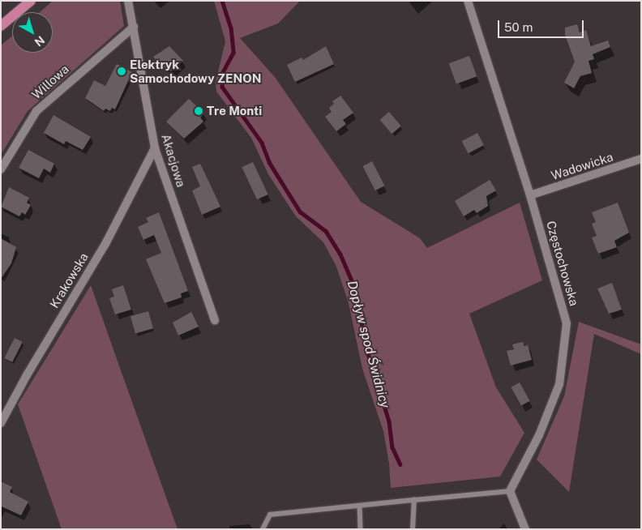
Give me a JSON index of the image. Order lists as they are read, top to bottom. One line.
{"streets":{"street":["Willowa","Akacjowa","Wadowicka","Częstochowska","Krakowska"]},"crossings":[["Willowa","Akacjowa"],["Akacjowa","Krakowska"],["Wadowicka","Częstochowska"]],"water":["Dopływ spod Świdnicy"],"places":["Elektryk Samochodowy ZENON","Tre Monti"],"scale_bar":"50 m","north":"bottom right"}
